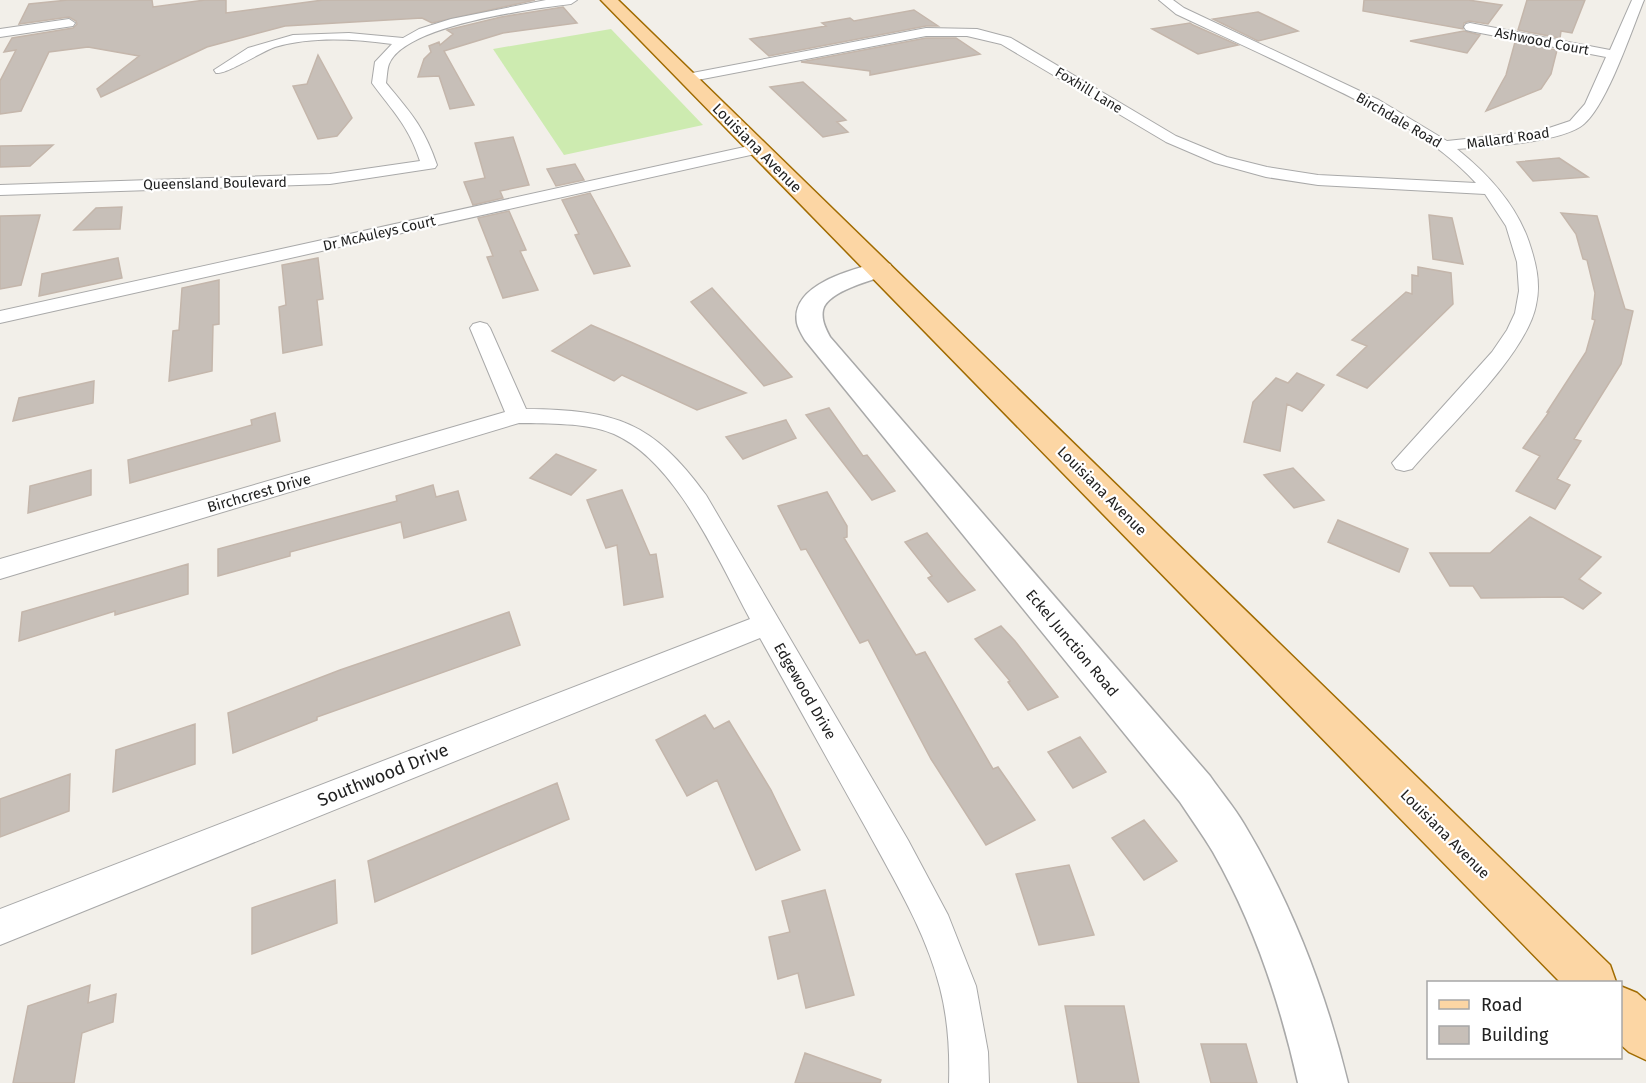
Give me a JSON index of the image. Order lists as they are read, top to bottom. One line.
{"streets":{"main road":["Louisiana Avenue"],"street":["Ashwood Court","Foxhill Lane","Birchdale Road","Mallard Road","Queensland Boulevard","Dr McAuleys Court","Birchcrest Drive","Eckel Junction Road","Edgewood Drive","Southwood Drive"]},"crossings":[["Ashwood Court","Mallard Road"],["Foxhill Lane","Birchdale Road"],["Foxhill Lane","Louisiana Avenue"],["Birchdale Road","Mallard Road"],["Louisiana Avenue","Dr McAuleys Court"],["Louisiana Avenue","Eckel Junction Road"],["Birchcrest Drive","Edgewood Drive"],["Edgewood Drive","Southwood Drive"]],"legend":["Road","Building"]}
